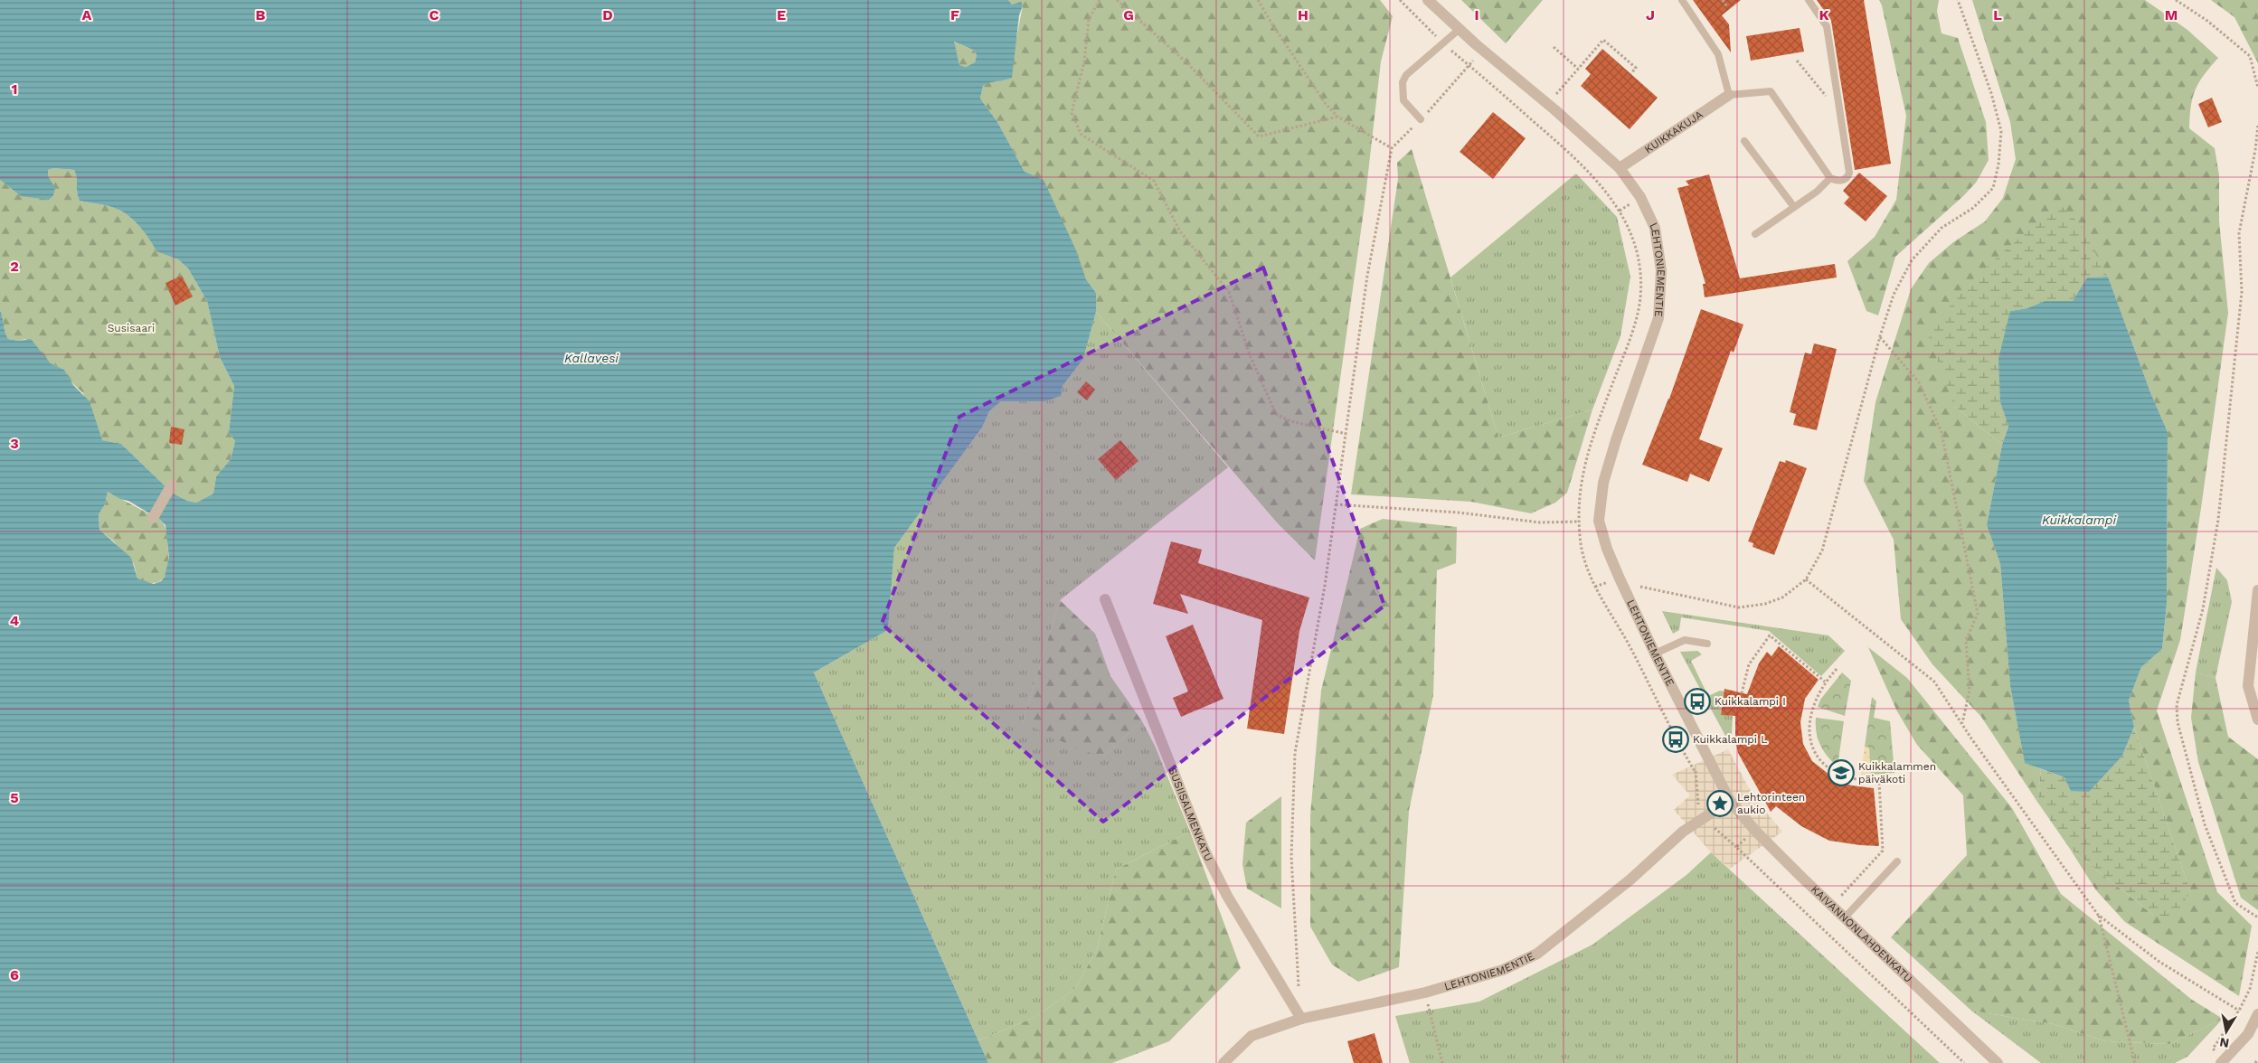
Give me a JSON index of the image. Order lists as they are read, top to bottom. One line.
{"streets":{"street":["KUIKKAKUJA","LEHTONIEMENTIE","SUSIISALMENKATU","KAIVANNONLAHDENKATU"]},"crossings":[["KUIKKAKUJA","LEHTONIEMENTIE"],["LEHTONIEMENTIE","SUSIISALMENKATU"],["LEHTONIEMENTIE","KAIVANNONLAHDENKATU"]],"water":["Kallavesi","Kuikkalampi"],"parks":["Susisaari"],"places":{"bus stop":["Kuikkalampi I","Kuikkalampi L"],"school or university":["Kuikkalammen päiväkoti"],"place":["Lehtorinteen aukio"]},"north":"bottom","grid":{"columns":["A","B","C","D","E","F","G","H","I","J","K","L","M"],"rows":["1","2","3","4","5","6"]}}
